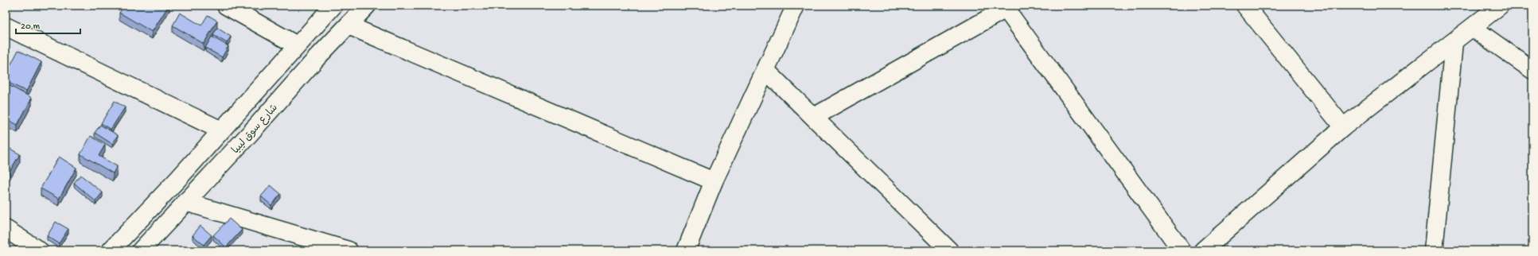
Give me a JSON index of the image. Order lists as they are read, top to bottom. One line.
{"streets":{"street":["شارع سوق ليبيا"]},"scale_bar":"20 m"}
